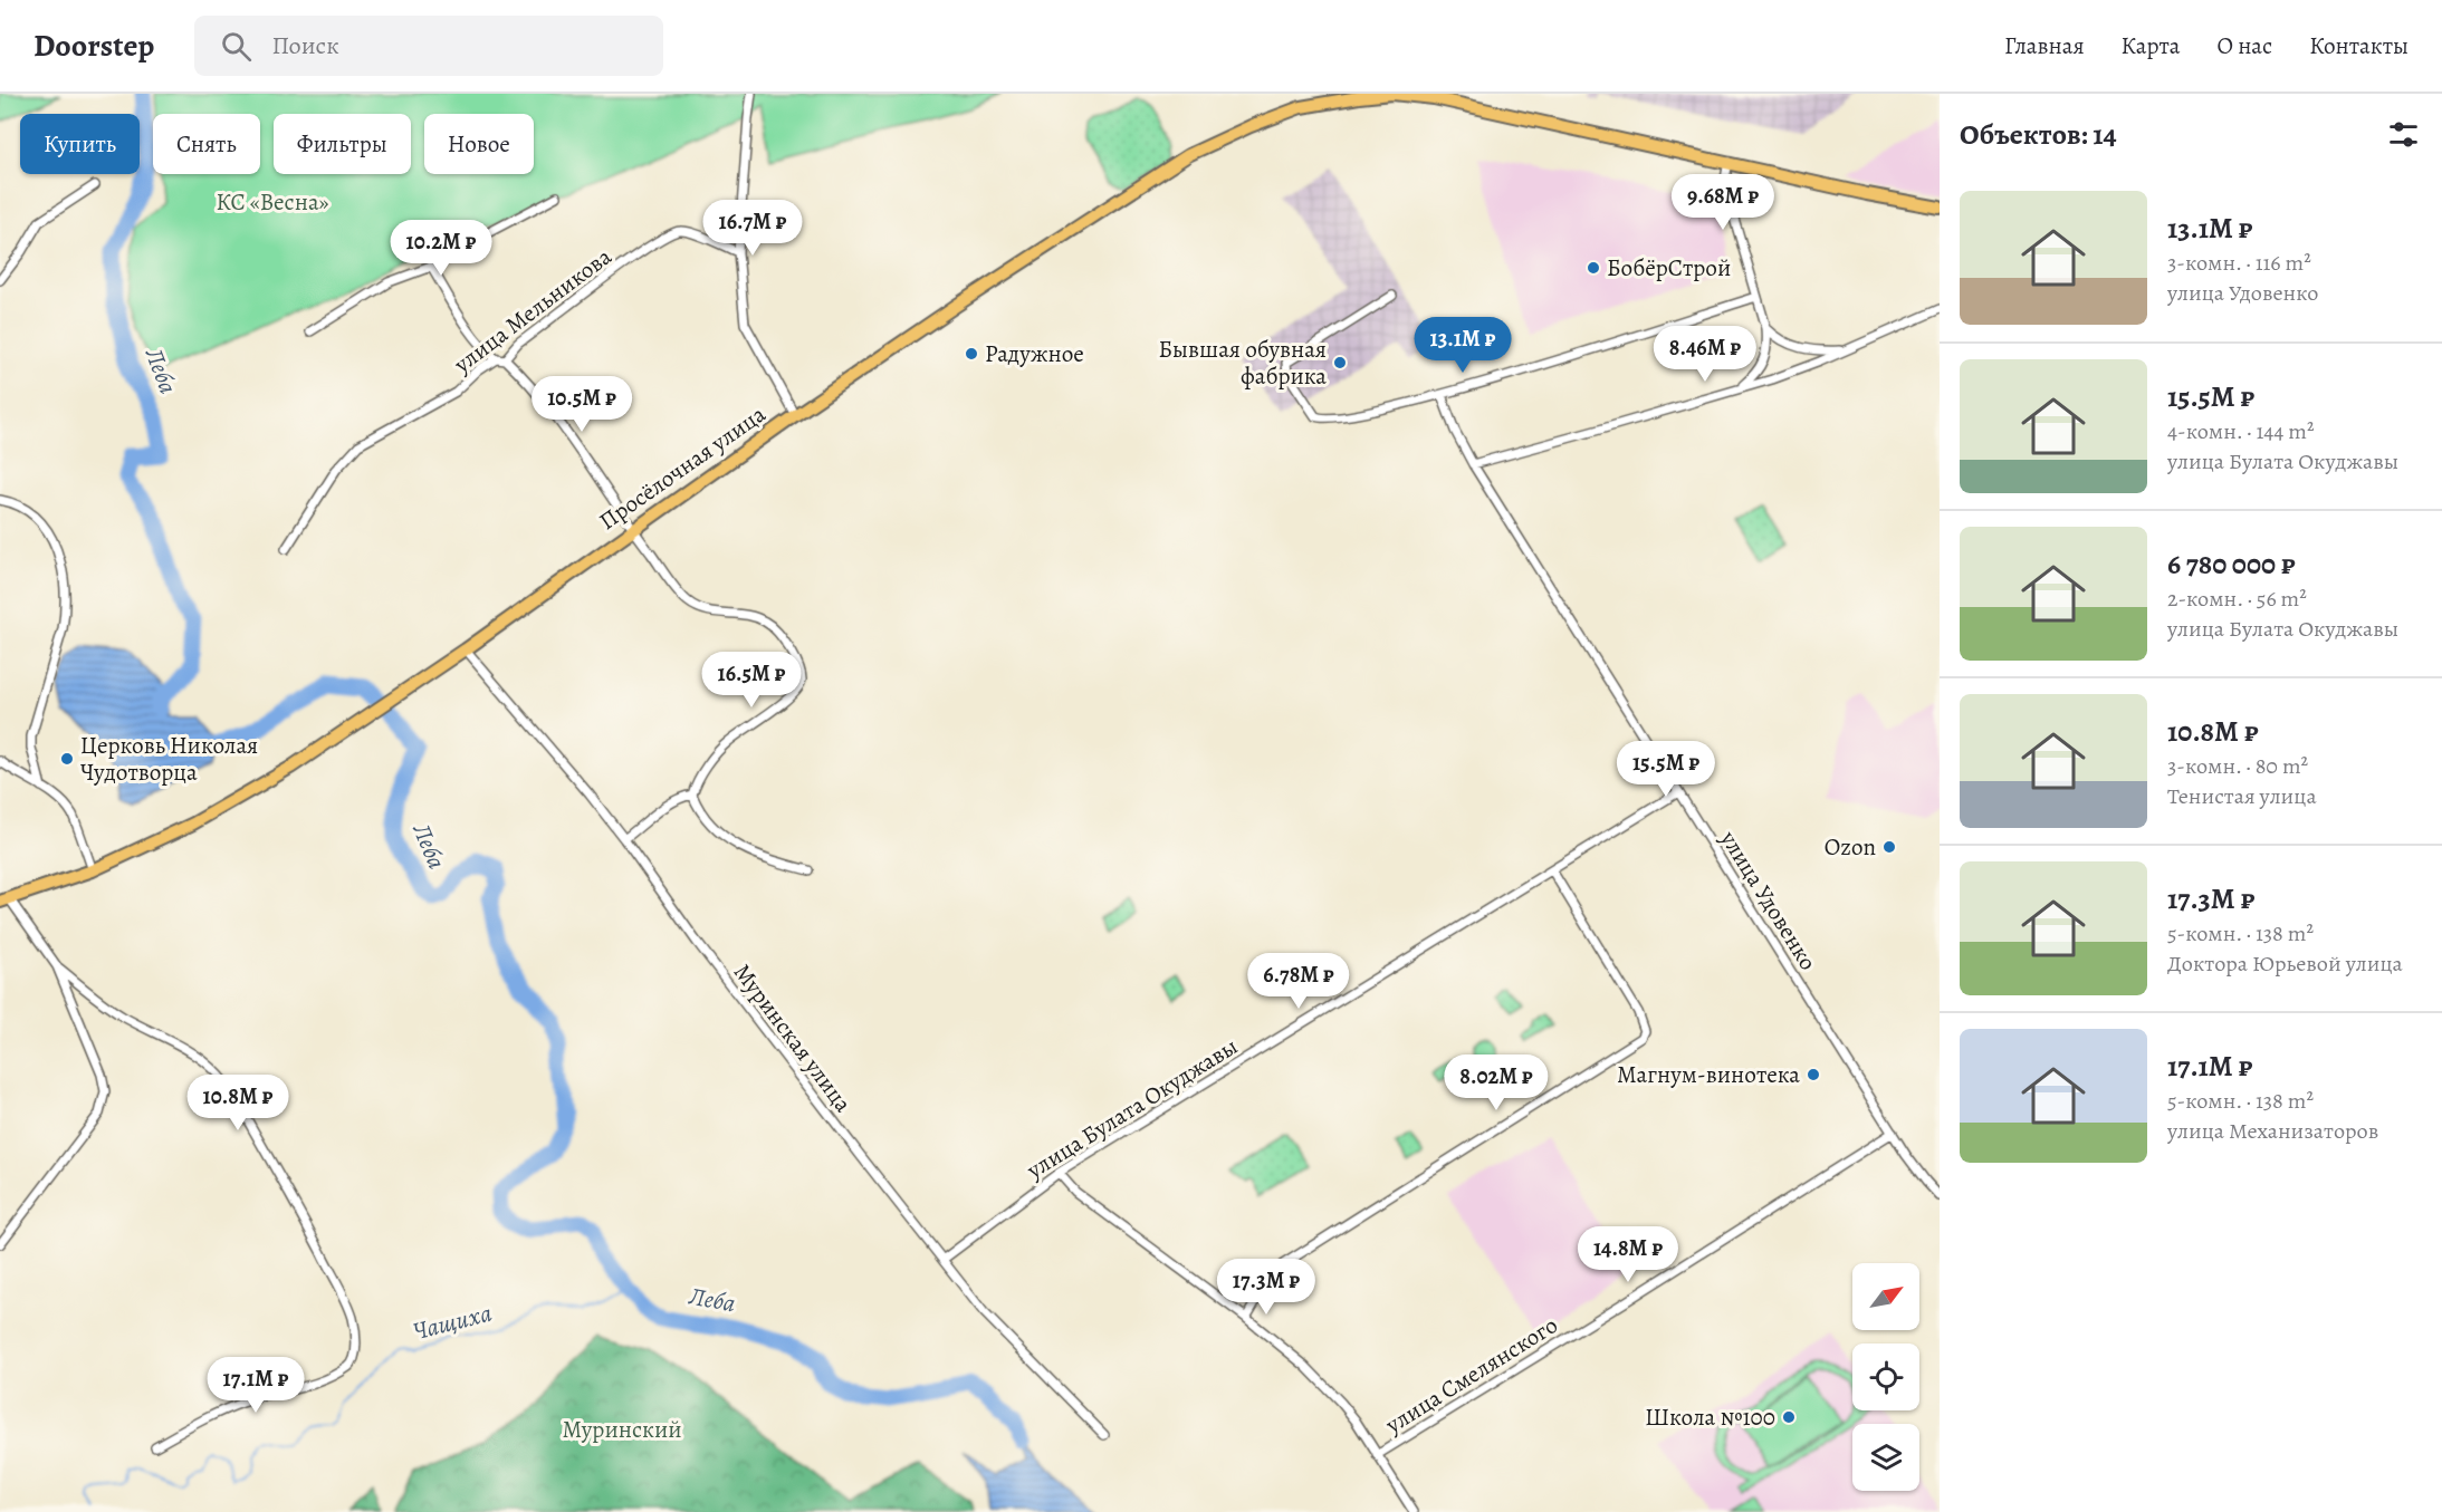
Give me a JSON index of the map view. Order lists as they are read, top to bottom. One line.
{"streets":{"main road":["Просёлочная улица"],"street":["улица Мельникова","улица Удовенко","Муринская улица","улица Булата Окуджавы","улица Смелянского"]},"crossings":[["Просёлочная улица","Муринская улица"],["улица Удовенко","улица Булата Окуджавы"],["улица Удовенко","улица Смелянского"],["Муринская улица","улица Булата Окуджавы"]],"water":["Леба","Чащиха"],"parks":["КС «Весна»","Муринский"],"places":["БобёрСтрой","Радужное","Бывшая обувная фабрика","Церковь Николая Чудотворца","Ozon","Магнум-винотека","Школа №100"],"north":"top right","page":{"header":"Doorstep","search":"Поиск","nav":["Главная","Карта","О нас","Контакты"],"heading":"Объектов: 14","chip":["Купить","Снять","Фильтры","Новое"],"price":["9.68M ₽","16.7M ₽","10.2M ₽","13.1M ₽","8.46M ₽","10.5M ₽","16.5M ₽","15.5M ₽","6.78M ₽","8.02M ₽","10.8M ₽","14.8M ₽","17.3M ₽","17.1M ₽"],"list":[{"name":"13.1M ₽","note":"3-комн. · 116 m² · улица Удовенко"},{"name":"15.5M ₽","note":"4-комн. · 144 m² · улица Булата Окуджавы"},{"name":"6 780 000 ₽","note":"2-комн. · 56 m² · улица Булата Окуджавы"},{"name":"10.8M ₽","note":"3-комн. · 80 m² · Тенистая улица"},{"name":"17.3M ₽","note":"5-комн. · 138 m² · Доктора Юрьевой улица"},{"name":"17.1M ₽","note":"5-комн. · 138 m² · улица Механизаторов"}]}}
